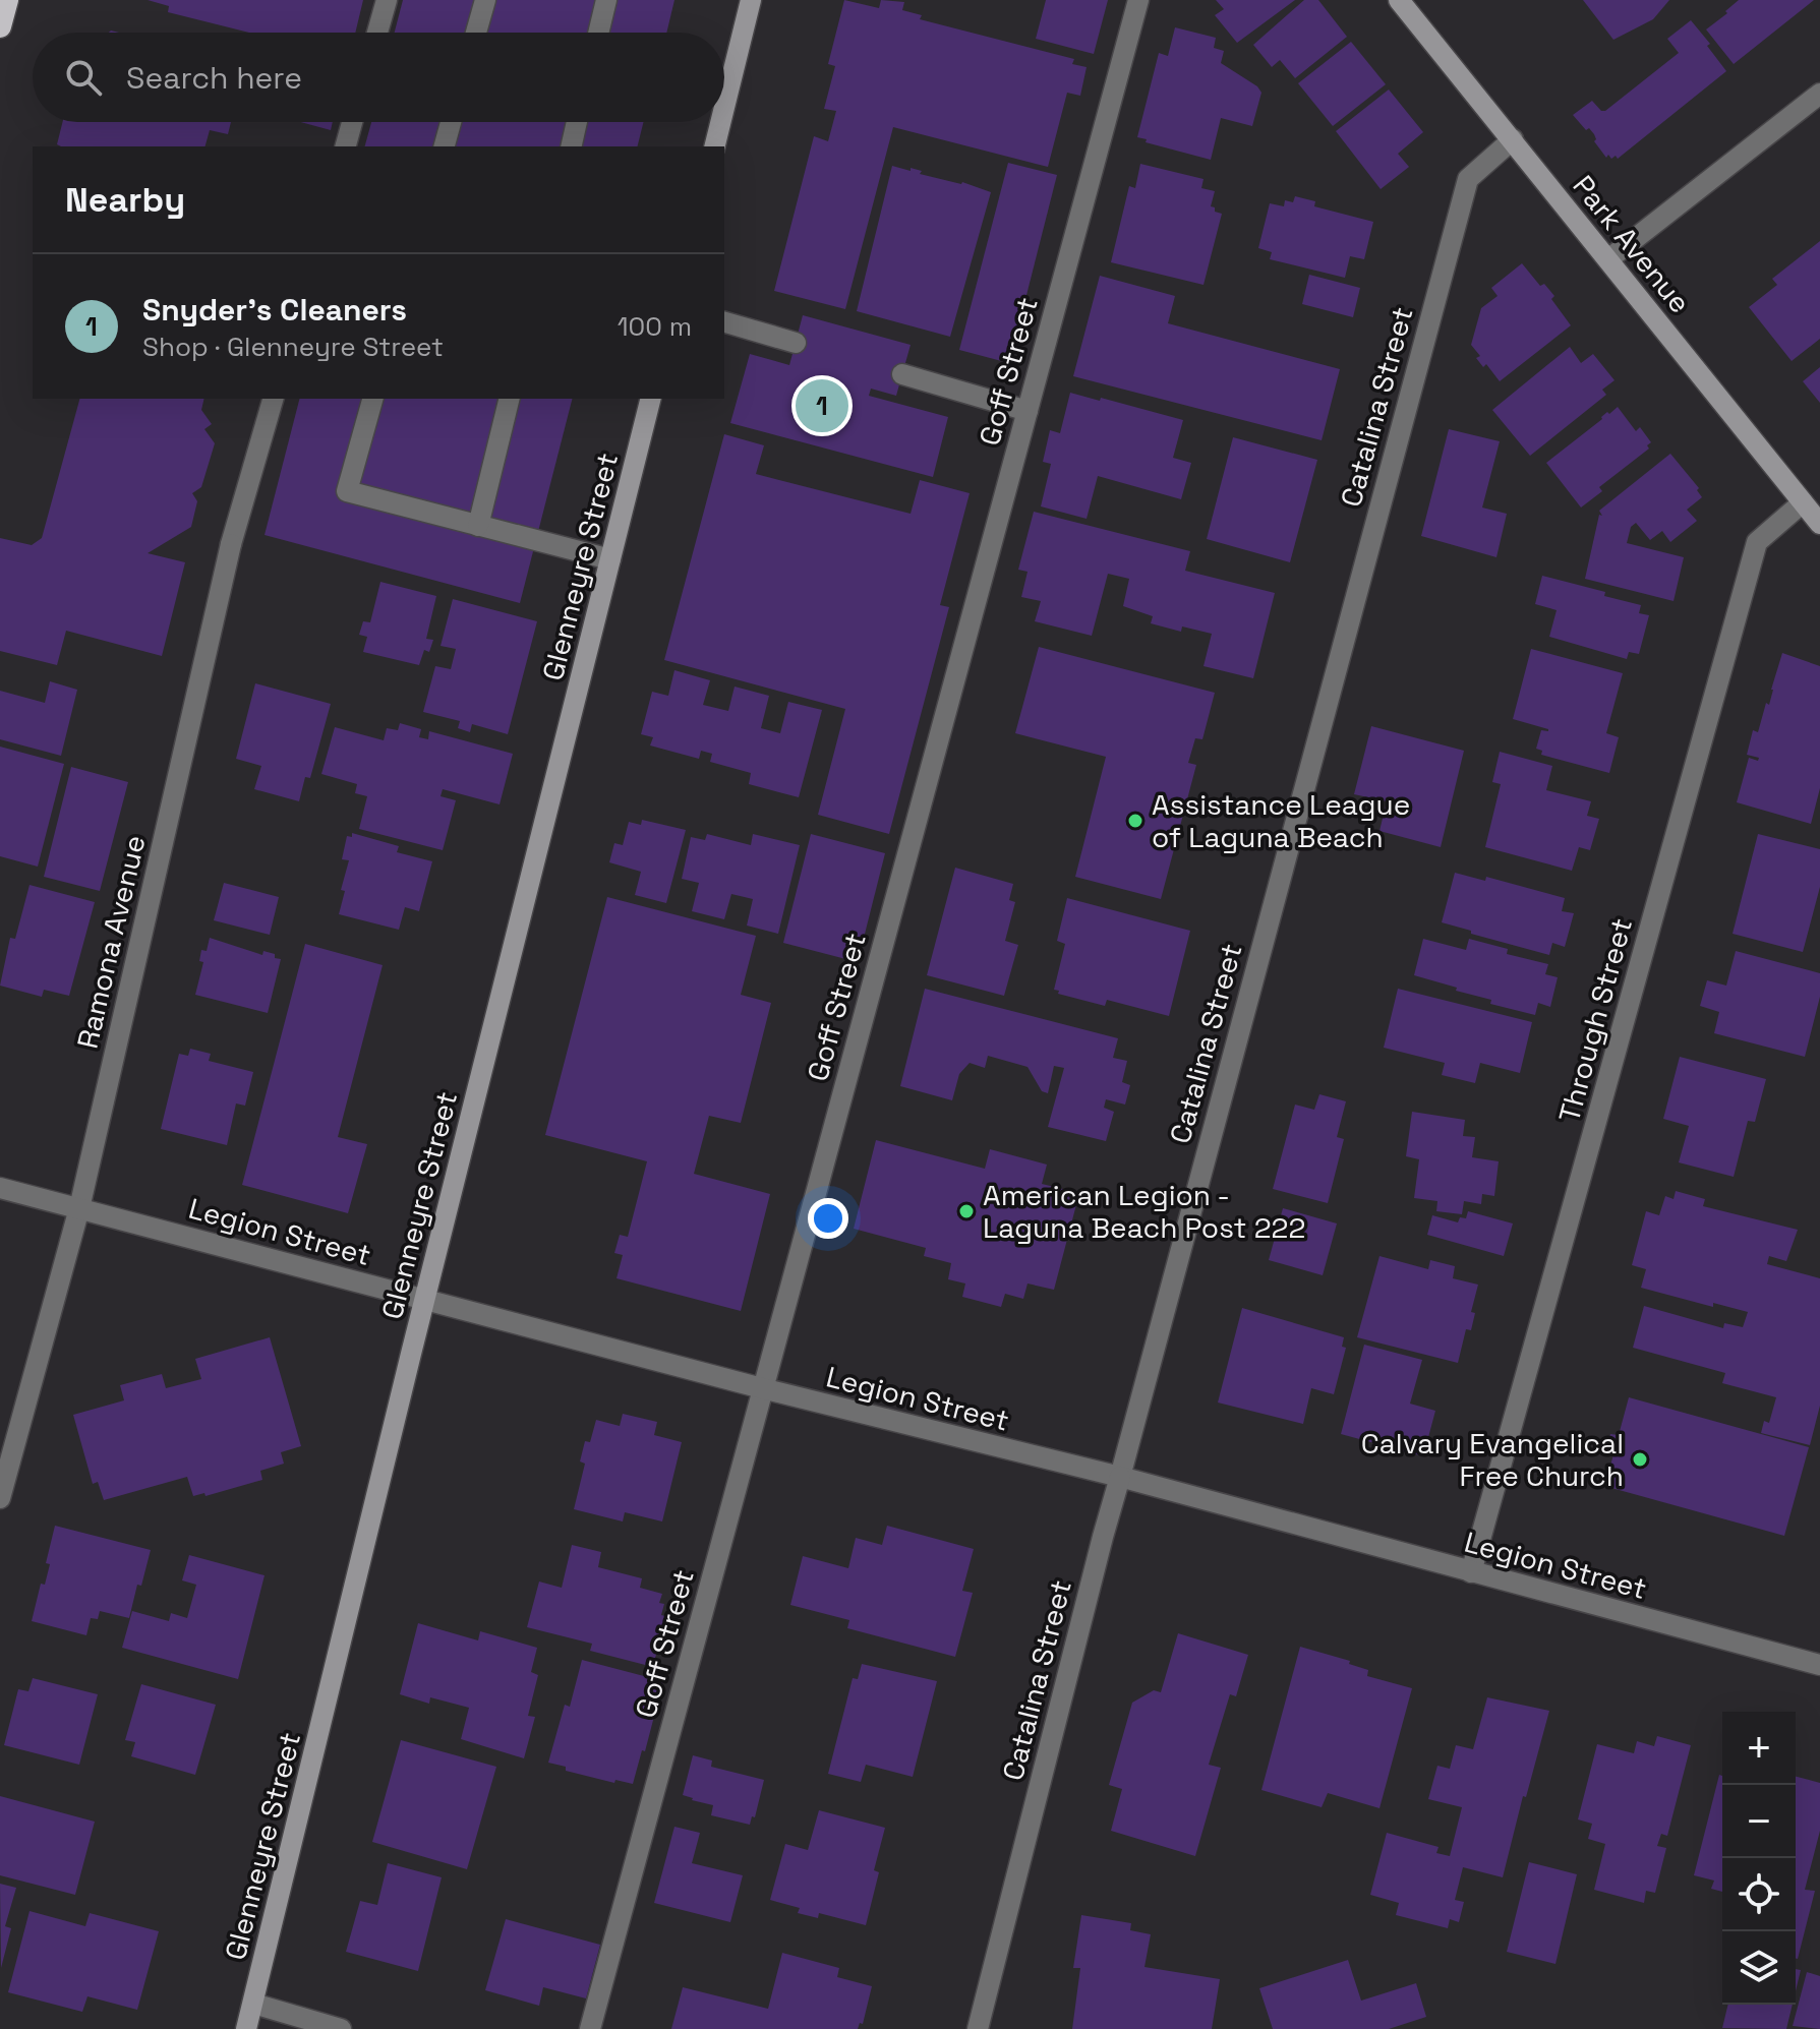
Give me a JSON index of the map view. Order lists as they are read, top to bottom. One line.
{"streets":{"main road":["Park Avenue","Glenneyre Street"],"street":["Goff Street","Catalina Street","Ramona Avenue","Through Street","Legion Street"]},"crossings":[["Park Avenue","Catalina Street"],["Park Avenue","Through Street"],["Goff Street","Legion Street"],["Catalina Street","Legion Street"],["Glenneyre Street","Legion Street"],["Ramona Avenue","Legion Street"],["Through Street","Legion Street"]],"places":["Assistance League of Laguna Beach","American Legion - Laguna Beach Post 222","Calvary Evangelical Free Church"],"page":{"search":"Search here","heading":"Nearby","list":[{"mark":"1","name":"Snyder's Cleaners","note":"Shop · Glenneyre Street","value":"100 m"}],"pins":"1","map_buttons":["+","−"]}}
